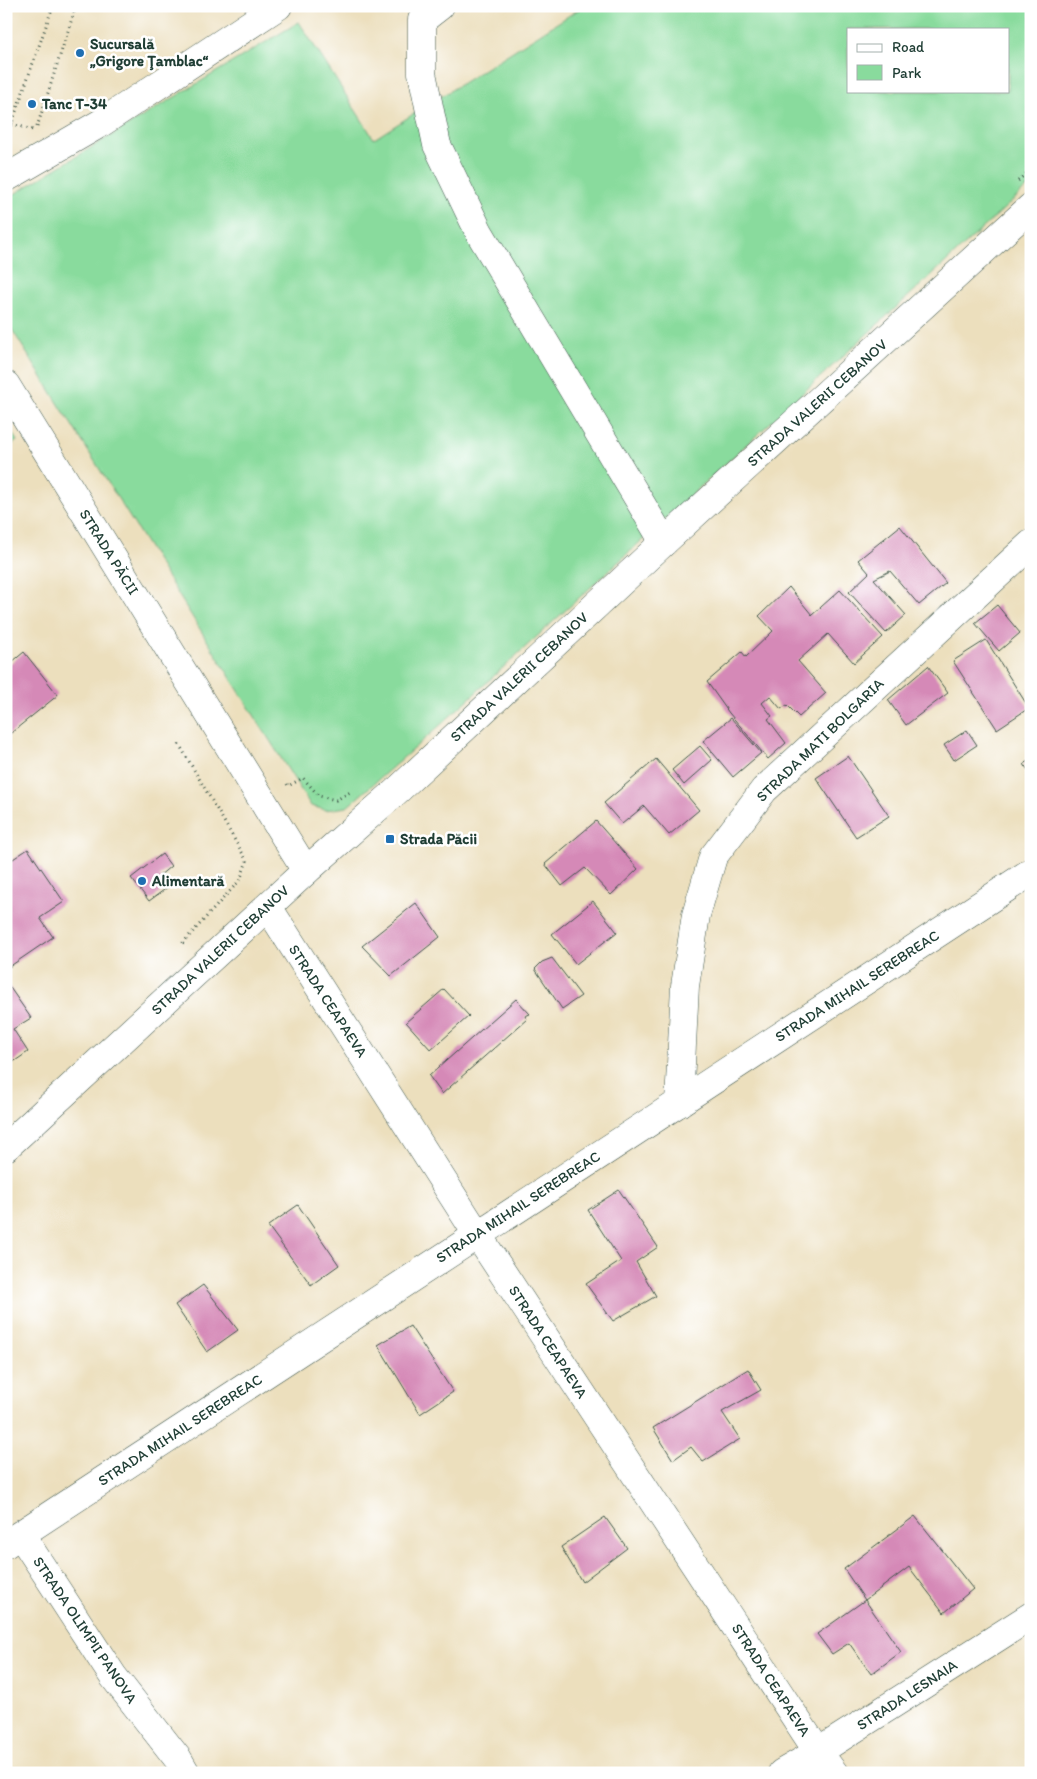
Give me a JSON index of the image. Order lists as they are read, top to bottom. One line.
{"streets":{"street":["STRADA VALERII CEBANOV","STRADA PĂCII","STRADA MATI BOLGARIA","STRADA MIHAIL SEREBREAC","STRADA CEAPAEVA","STRADA OLIMPII PANOVA","STRADA LESNAIA"]},"crossings":[["STRADA VALERII CEBANOV","STRADA PĂCII"],["STRADA VALERII CEBANOV","STRADA CEAPAEVA"],["STRADA MATI BOLGARIA","STRADA MIHAIL SEREBREAC"],["STRADA MIHAIL SEREBREAC","STRADA CEAPAEVA"],["STRADA MIHAIL SEREBREAC","STRADA OLIMPII PANOVA"],["STRADA CEAPAEVA","STRADA LESNAIA"]],"places":{"other":["Sucursală „Grigore Ţamblac“","Tanc T-34","Alimentară"],"transit":["Strada Păcii"]},"legend":["Road","Park"]}
